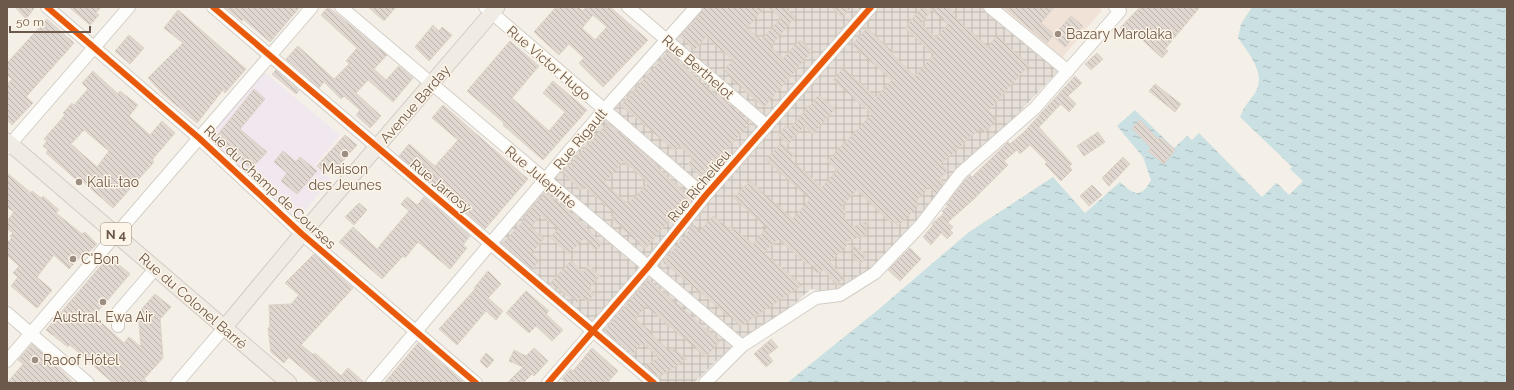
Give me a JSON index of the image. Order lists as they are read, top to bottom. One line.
{"streets":{"main road":["Avenue Barday","N 4","Rue du Colonel Barré"],"street":["Rue Victor Hugo","Rue Berthelot","Rue Rigault","Rue Julepinte","Rue Jarrosy","Rue Richelieu","Rue du Champ de Courses"]},"crossings":[["Rue Victor Hugo","Avenue Barday"],["Rue Victor Hugo","Rue Rigault"],["Rue Victor Hugo","Rue Richelieu"],["Rue Berthelot","Rue Rigault"],["Rue Berthelot","Rue Richelieu"],["Avenue Barday","Rue Julepinte"],["Avenue Barday","Rue Jarrosy"],["Avenue Barday","Rue du Champ de Courses"],["Avenue Barday","Rue du Colonel Barré"],["Rue Rigault","Rue Julepinte"],["Rue Rigault","Rue Jarrosy"],["Rue Rigault","Rue du Champ de Courses"],["Rue Julepinte","Rue Richelieu"],["Rue Jarrosy","Rue Richelieu"]],"places":["Bazary Marolaka","Maison des Jeunes","Kali...tao","C'Bon","Austral, Ewa Air","Raoof Hôtel"],"scale_bar":"50 m"}
